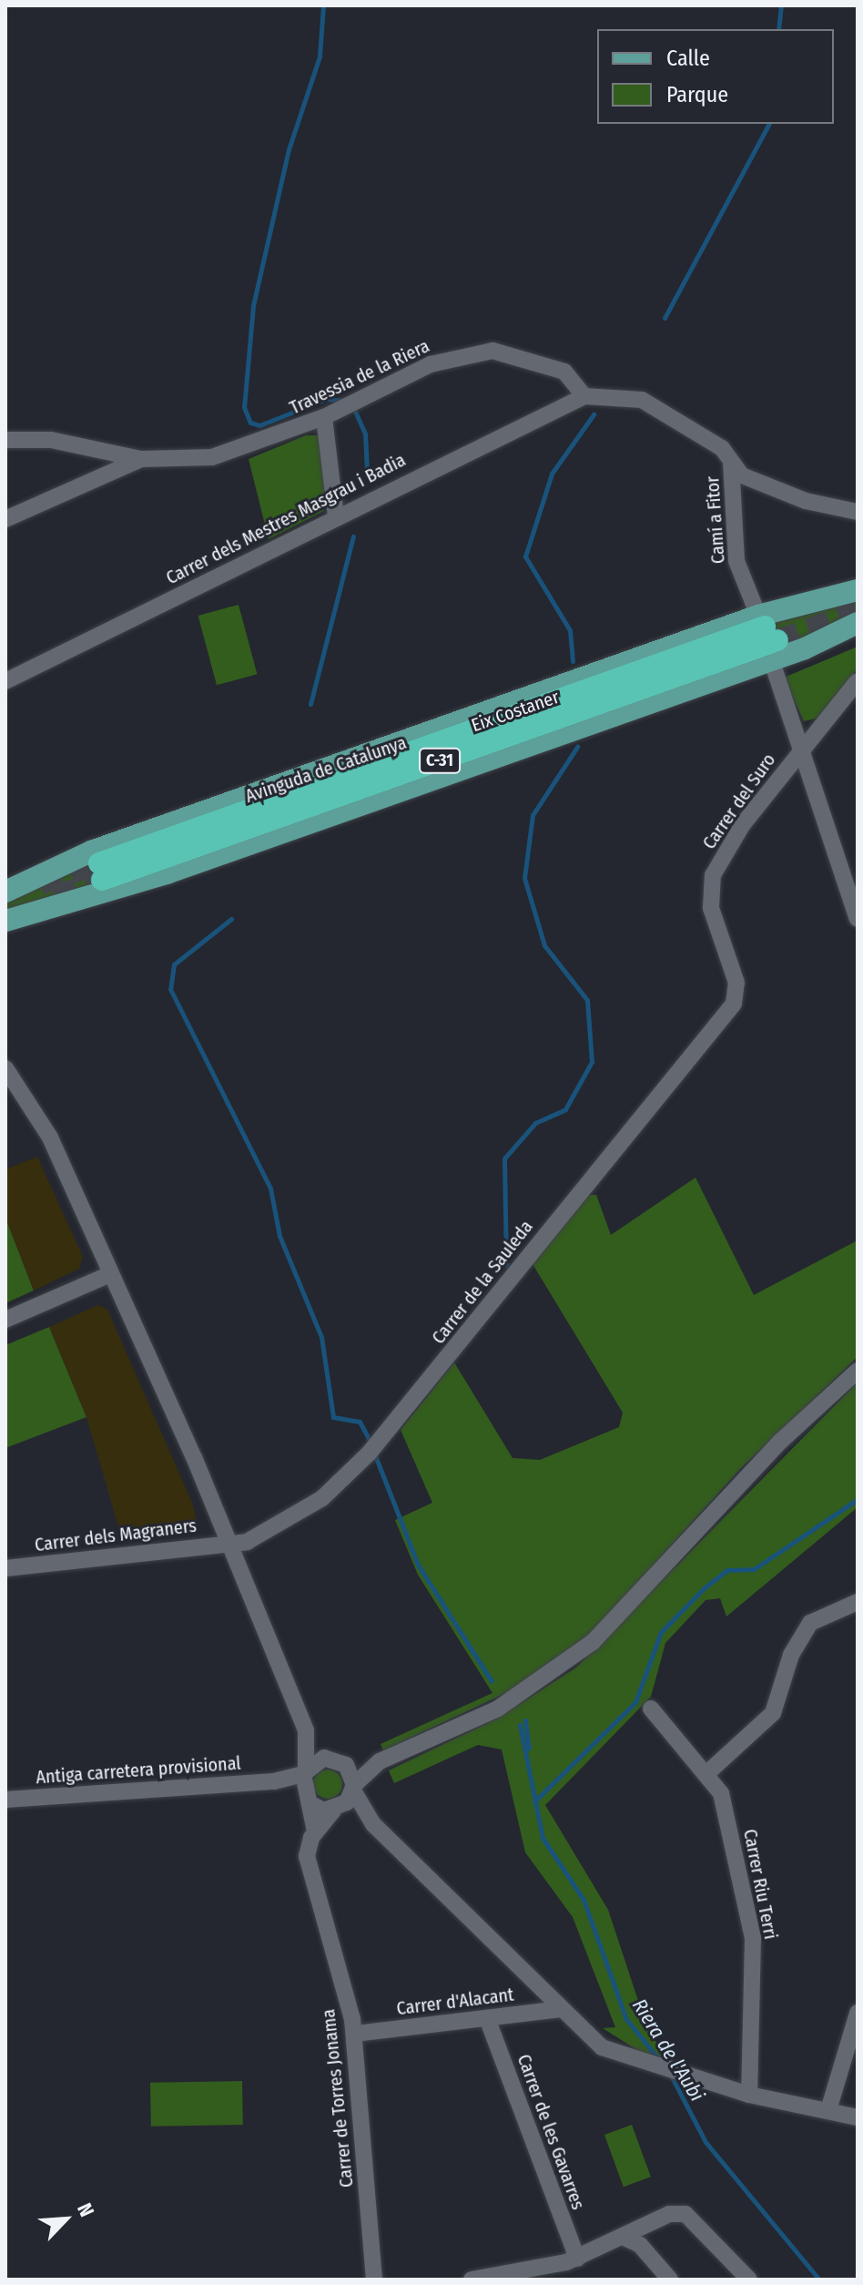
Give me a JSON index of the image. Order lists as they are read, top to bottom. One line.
{"streets":{"highway":["Eix Costaner","C-31"],"main road":["Avinguda de Catalunya"],"street":["Travessia de la Riera","Carrer dels Mestres Masgrau i Badia","Camí a Fitor","Carrer del Suro","Carrer de la Sauleda","Carrer dels Magraners","Antiga carretera provisional","Carrer Riu Terri","Carrer d'Alacant","Carrer de Torres Jonama","Carrer de les Gavarres"]},"crossings":[["Travessia de la Riera","Carrer dels Mestres Masgrau i Badia"],["Camí a Fitor","Eix Costaner"],["Camí a Fitor","Avinguda de Catalunya"],["Camí a Fitor","Carrer del Suro"],["Eix Costaner","Avinguda de Catalunya"],["Carrer del Suro","Carrer de la Sauleda"],["Carrer de la Sauleda","Carrer dels Magraners"],["Antiga carretera provisional","Carrer de Torres Jonama"],["Carrer d'Alacant","Carrer de Torres Jonama"],["Carrer d'Alacant","Carrer de les Gavarres"]],"water":["Riera de l'Aubi"],"legend":["Calle","Parque"],"north":"top right"}
